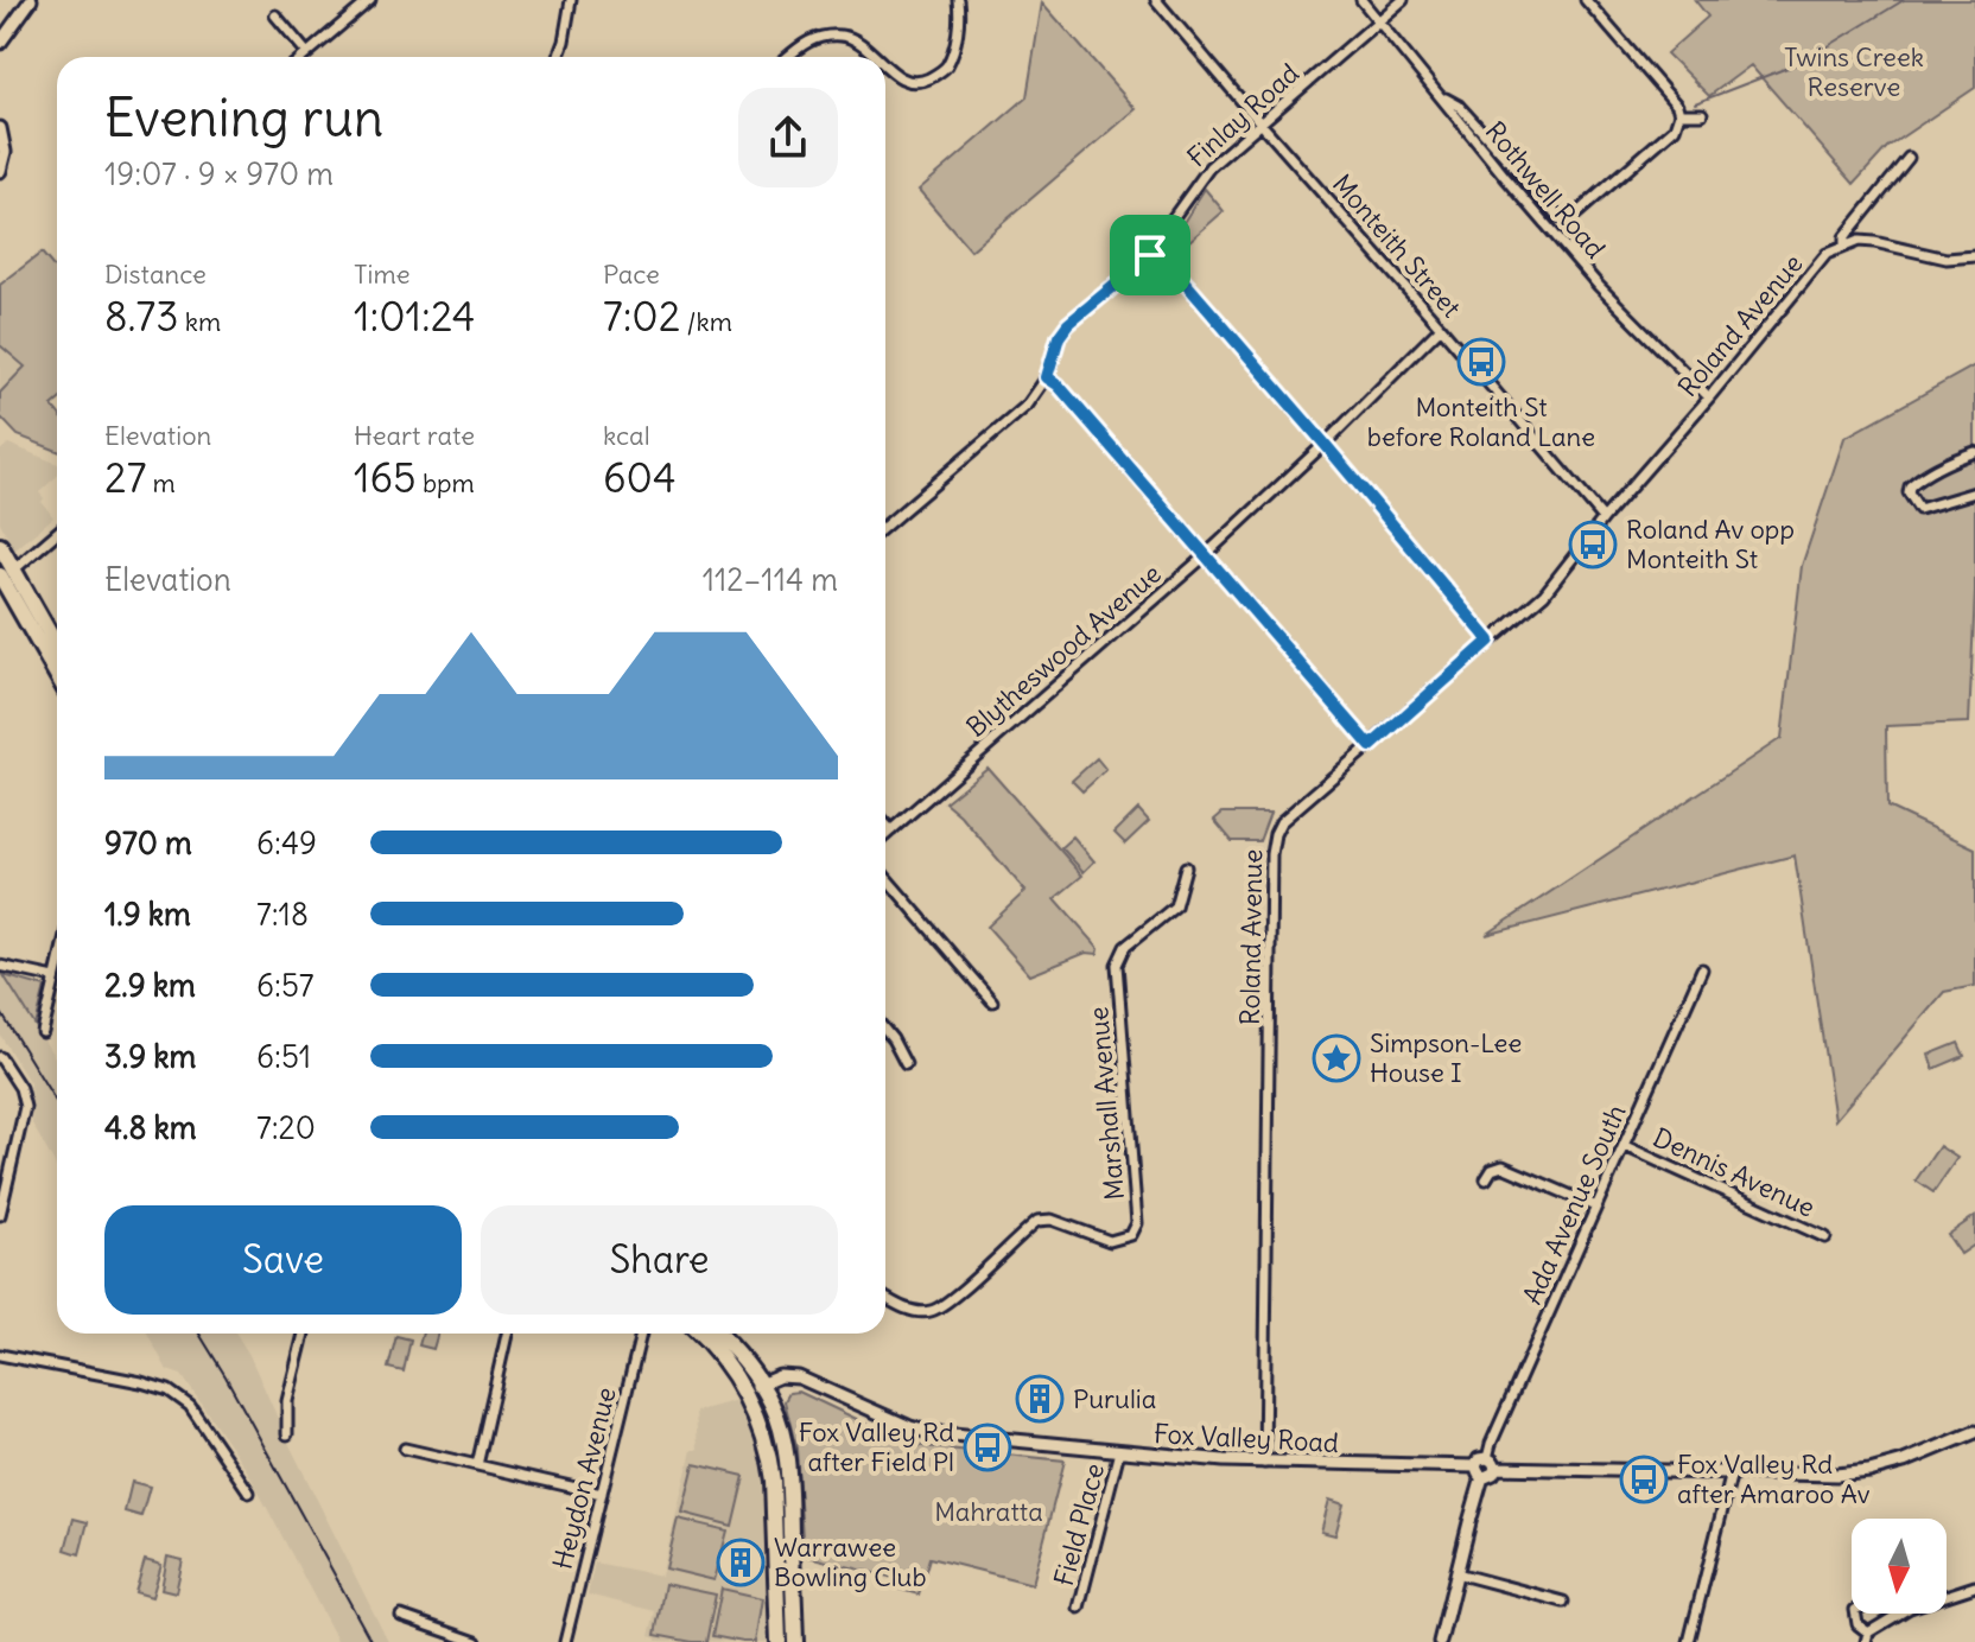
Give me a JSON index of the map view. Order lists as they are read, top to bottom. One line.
{"streets":{"main road":["Fox Valley Road"],"street":["Finlay Road","Rothwell Road","Monteith Street","Roland Avenue","Blytheswood Avenue","Marshall Avenue","Dennis Avenue","Ada Avenue South","Heydon Avenue","Field Place"]},"crossings":[["Finlay Road","Rothwell Road"],["Finlay Road","Monteith Street"],["Rothwell Road","Roland Avenue"],["Monteith Street","Roland Avenue"],["Monteith Street","Blytheswood Avenue"],["Roland Avenue","Fox Valley Road"],["Dennis Avenue","Ada Avenue South"],["Fox Valley Road","Field Place"]],"parks":["Twins Creek Reserve","Mahratta"],"places":{"bus stop":["Monteith St before Roland Lane","Roland Av opp Monteith St","Fox Valley Rd after Field Pl","Fox Valley Rd after Amaroo Av"],"place":["Simpson-Lee House I"],"building":["Purulia","Warrawee Bowling Club"]},"north":"bottom","page":{"heading":["Evening run","19:07 · 9 × 970 m"],"stats":[["Distance","8.73 km"],["Time","1:01:24"],["Pace","7:02 /km"],["Elevation","27 m"],["Heart rate","165 bpm"],["kcal","604"]],"chart":["Elevation","112–114 m"],"list":[{"name":"970 m","note":"6:49"},{"name":"1.9 km","note":"7:18"},{"name":"2.9 km","note":"6:57"},{"name":"3.9 km","note":"6:51"},{"name":"4.8 km","note":"7:20"}],"buttons":["Save","Share"]}}
